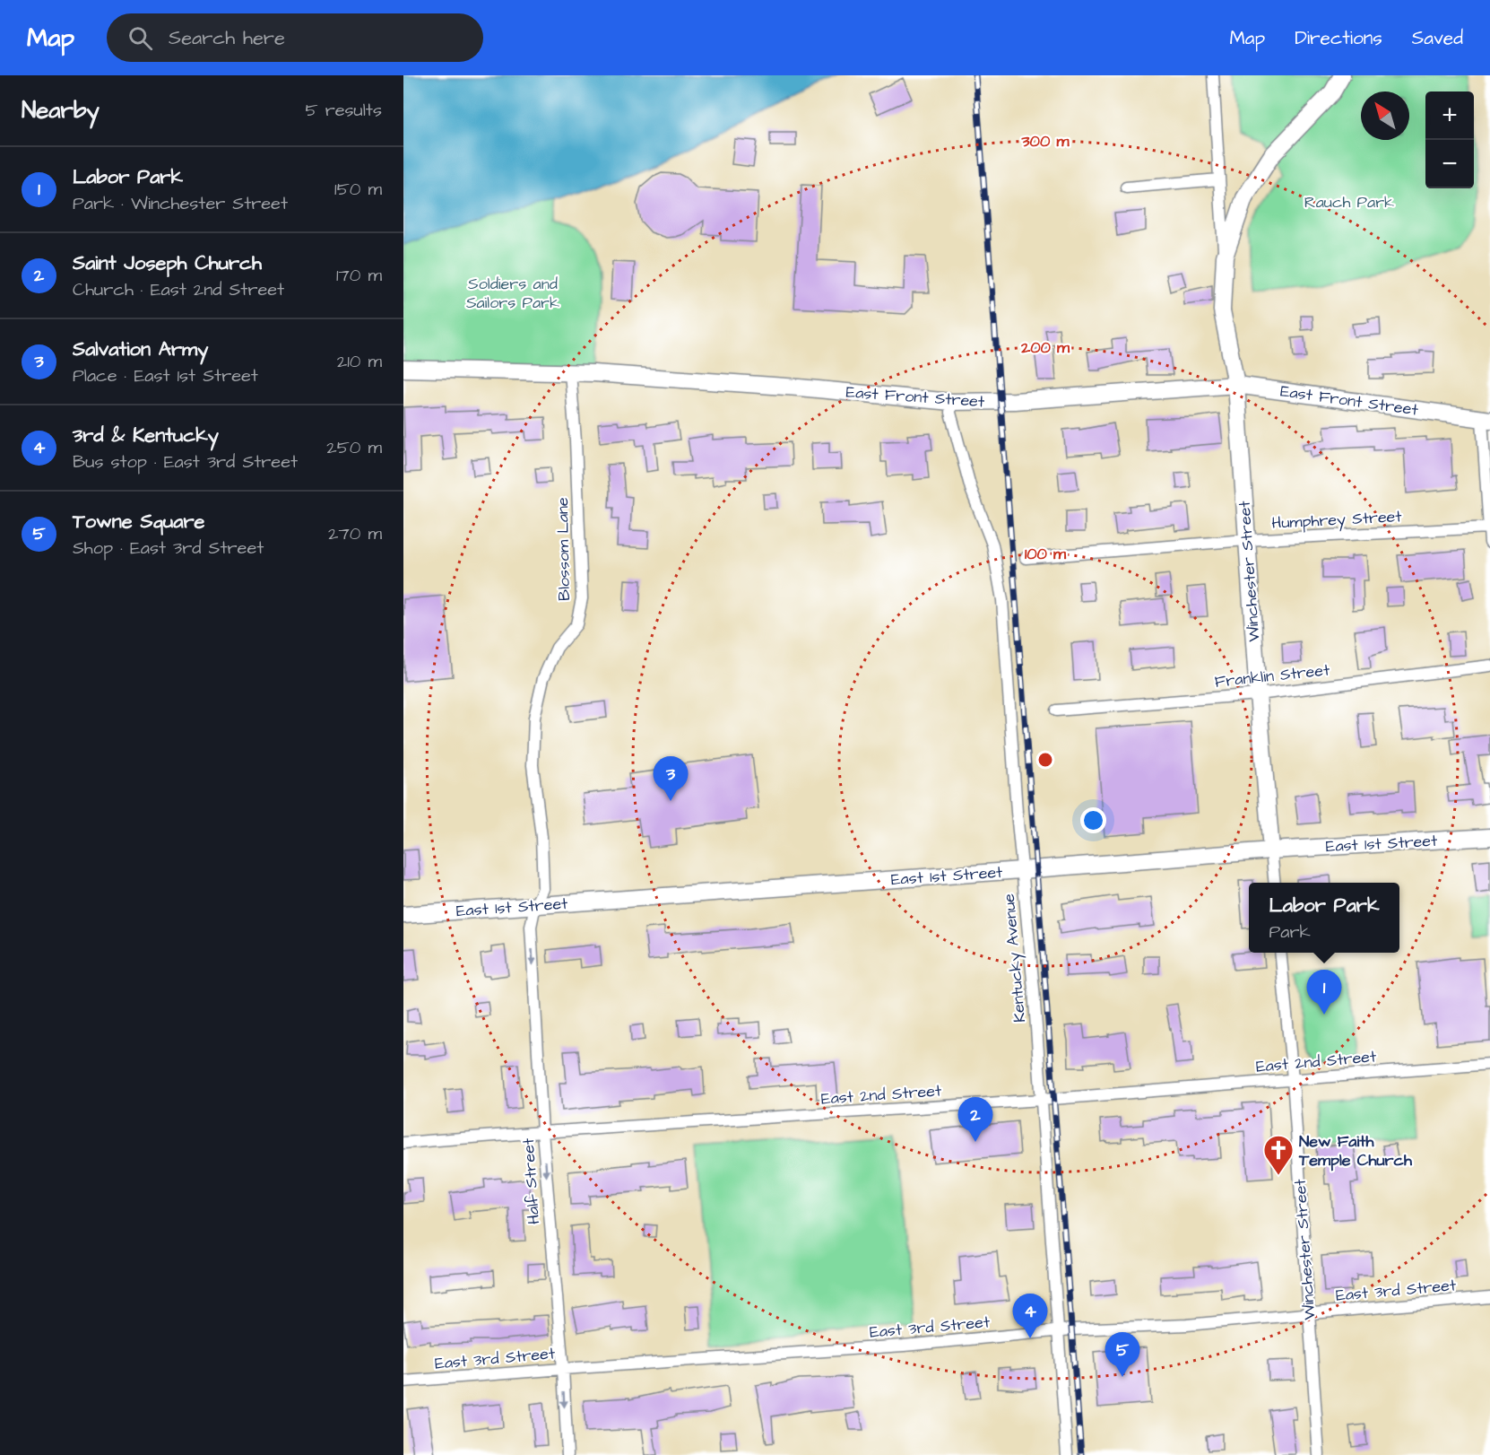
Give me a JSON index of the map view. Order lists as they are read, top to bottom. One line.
{"streets":{"street":["East Front Street","Humphrey Street","Blossom Lane","Winchester Street","Franklin Street","East 1st Street","Kentucky Avenue","East 2nd Street","Half Street","East 3rd Street"]},"crossings":[["East Front Street","Blossom Lane"],["East Front Street","Winchester Street"],["East Front Street","Kentucky Avenue"],["Humphrey Street","Winchester Street"],["Blossom Lane","East 1st Street"],["Blossom Lane","Half Street"],["Winchester Street","Franklin Street"],["Winchester Street","East 1st Street"],["Winchester Street","East 2nd Street"],["Winchester Street","East 3rd Street"],["East 1st Street","Kentucky Avenue"],["East 1st Street","Half Street"],["Kentucky Avenue","East 2nd Street"],["Kentucky Avenue","East 3rd Street"],["East 2nd Street","Half Street"],["Half Street","East 3rd Street"]],"one_way":["Half Street"],"parks":["Rauch Park","Soldiers and Sailors Park"],"places":{"church":["New Faith Temple Church"]},"north":"top left","page":{"header":"Map","search":"Search here","nav":["Map","Directions","Saved"],"heading":["Nearby","5 results"],"map_buttons":["+","−"],"list":[{"mark":"1","name":"Labor Park","note":"Park · Winchester Street","value":"150 m"},{"mark":"2","name":"Saint Joseph Church","note":"Church · East 2nd Street","value":"170 m"},{"mark":"3","name":"Salvation Army","note":"Place · East 1st Street","value":"210 m"},{"mark":"4","name":"3rd & Kentucky","note":"Bus stop · East 3rd Street","value":"250 m"},{"mark":"5","name":"Towne Square","note":"Shop · East 3rd Street","value":"270 m"}],"pins":["3","1","2","4","5"],"popup":["Labor Park","Park"]},"rings":["300 m","200 m","100 m"]}
